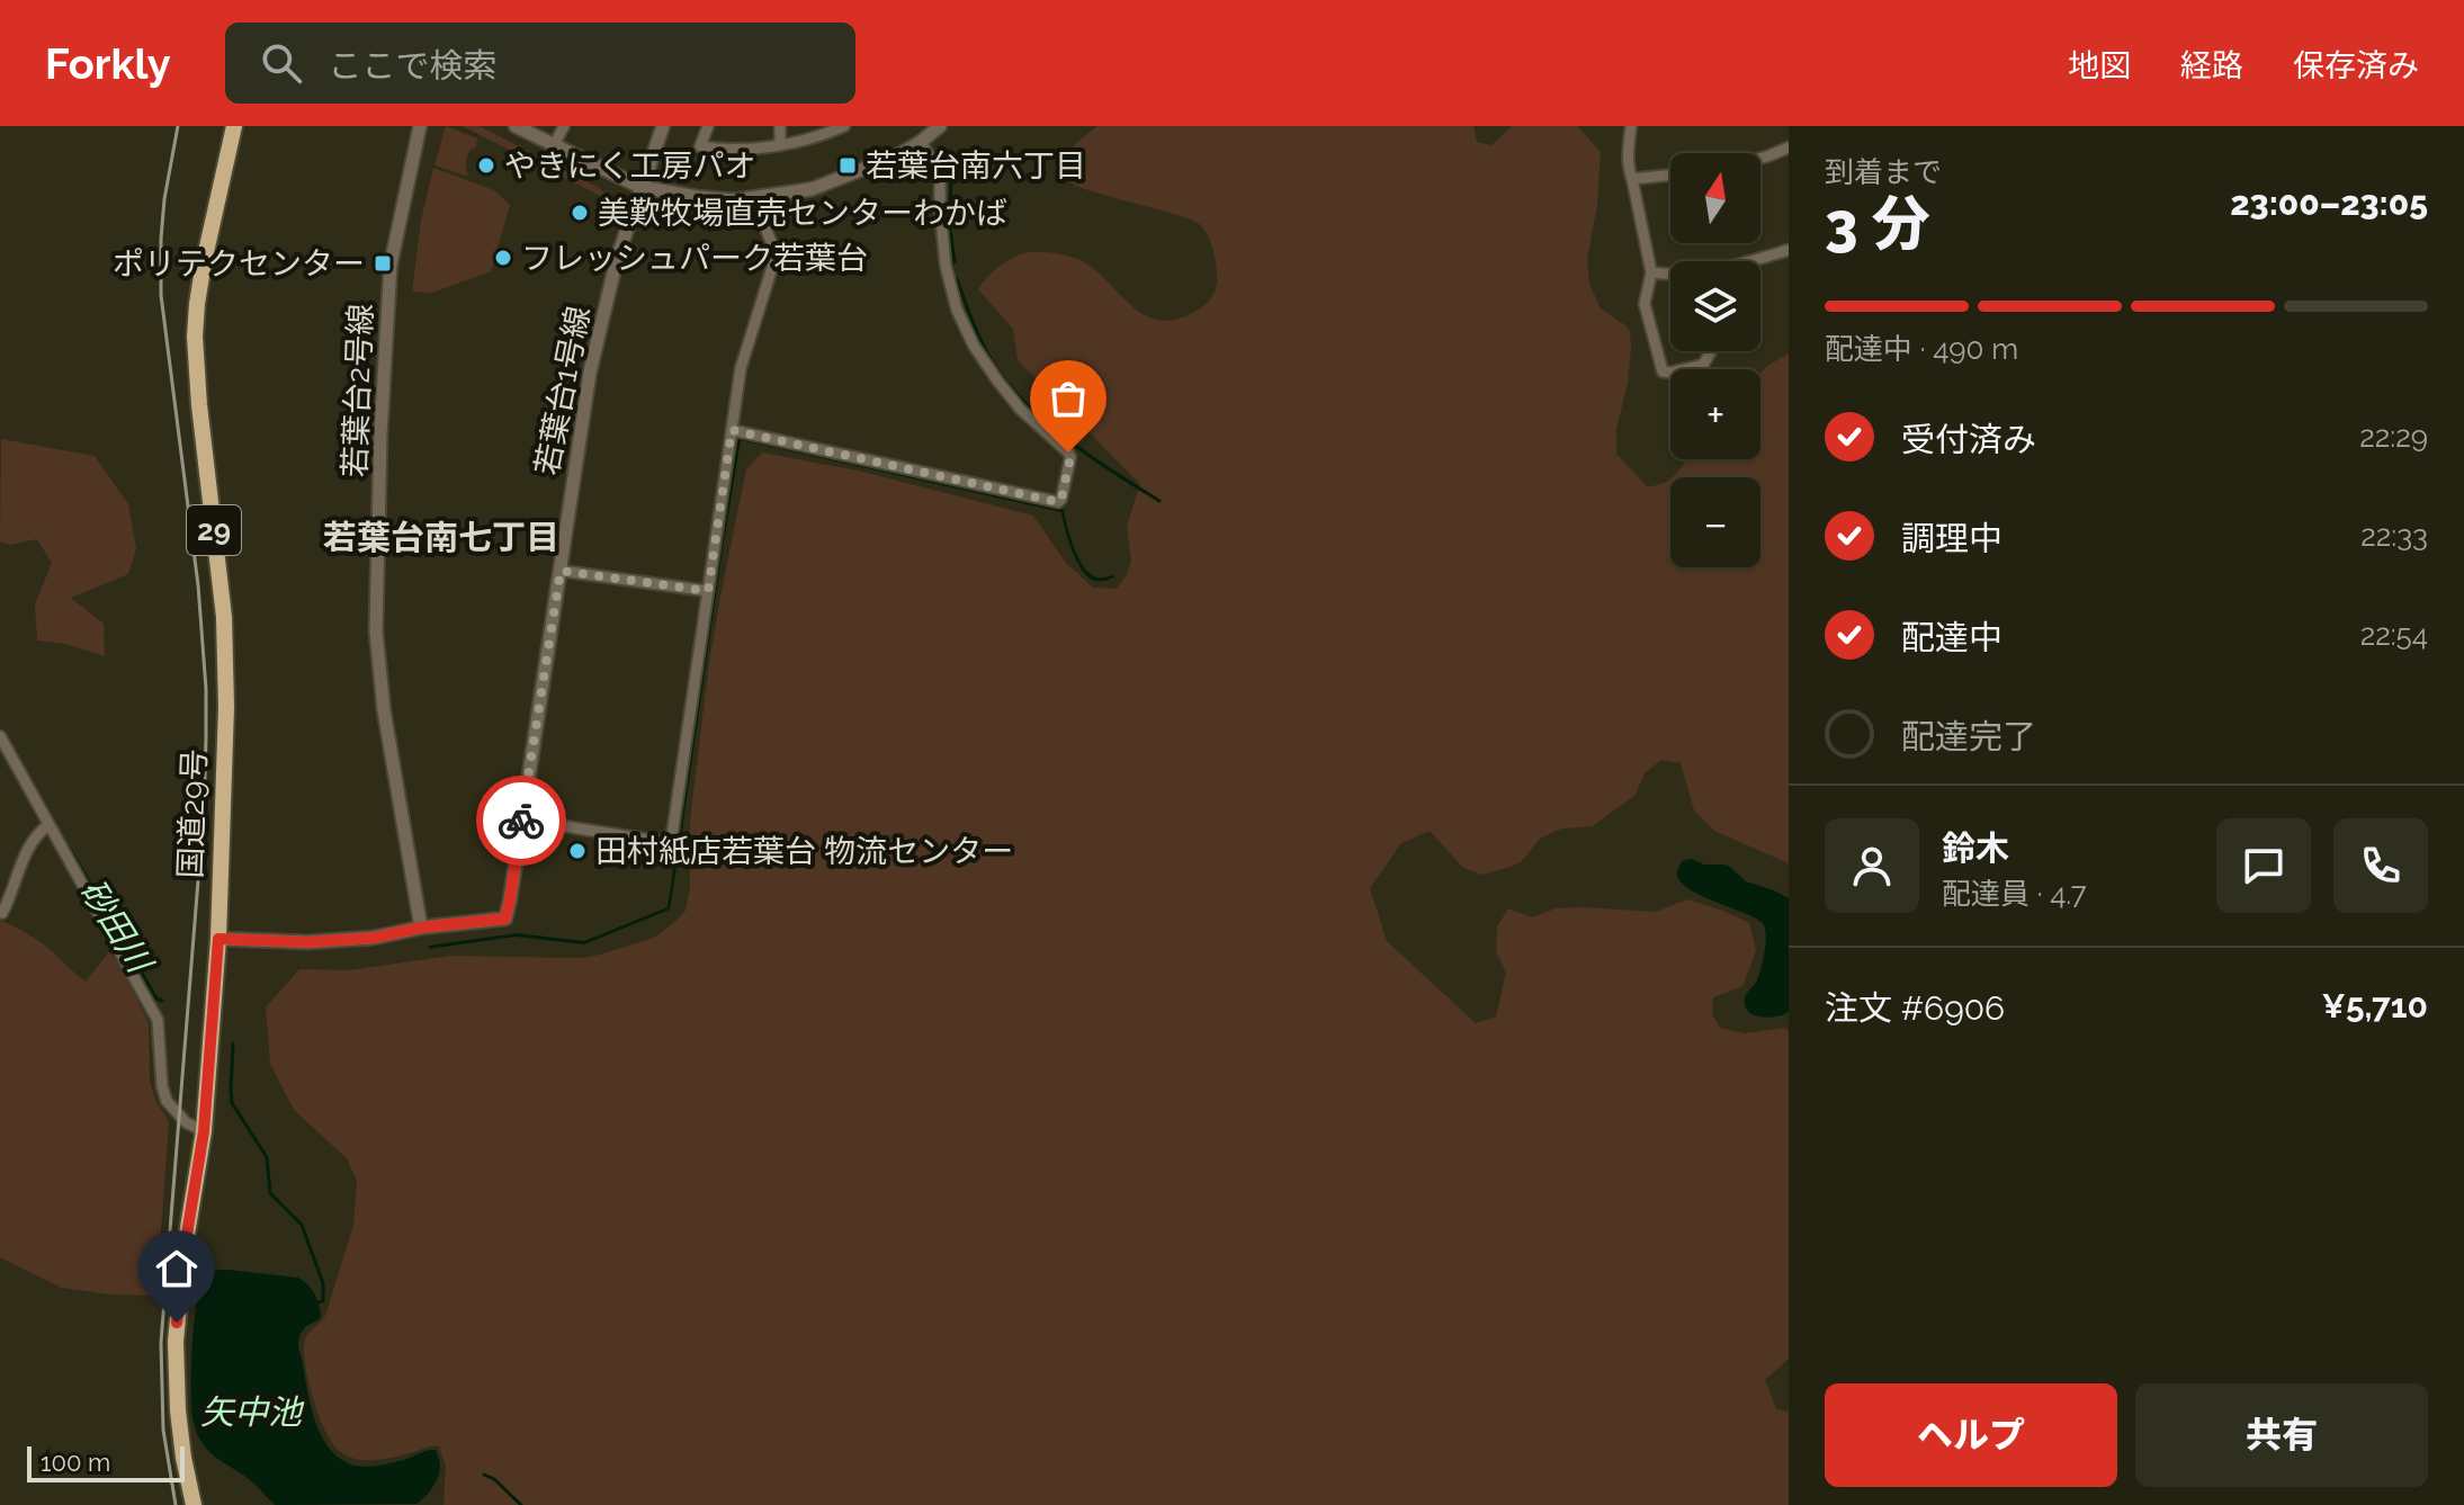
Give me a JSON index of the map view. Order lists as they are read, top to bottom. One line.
{"streets":{"highway":["29","国道29号"],"street":["若葉台2号線","若葉台1号線"]},"crossings":[["若葉台2号線","若葉台1号線"],["若葉台1号線","国道29号"]],"districts":["若葉台南七丁目"],"water":["砂田川","矢中池"],"places":{"other":["やきにく工房パオ","美歎牧場直売センターわかば","フレッシュパーク若葉台","田村紙店若葉台 物流センター"],"transit":["若葉台南六丁目","ポリテクセンター"]},"scale_bar":"100 m","north":"top","page":{"header":"Forkly","search":"ここで検索","nav":["地図","経路","保存済み"],"heading":["3 分","到着まで","23:00–23:05"],"panel":["鈴木","配達員 · 4.7","注文 #6906","¥5,710"],"map_buttons":["+","−"],"bar":"配達中 · 490 m","list":[["受付済み","22:29"],["調理中","22:33"],["配達中","22:54"],"配達完了"],"buttons":["ヘルプ","共有"],"scale":"100 m"}}
